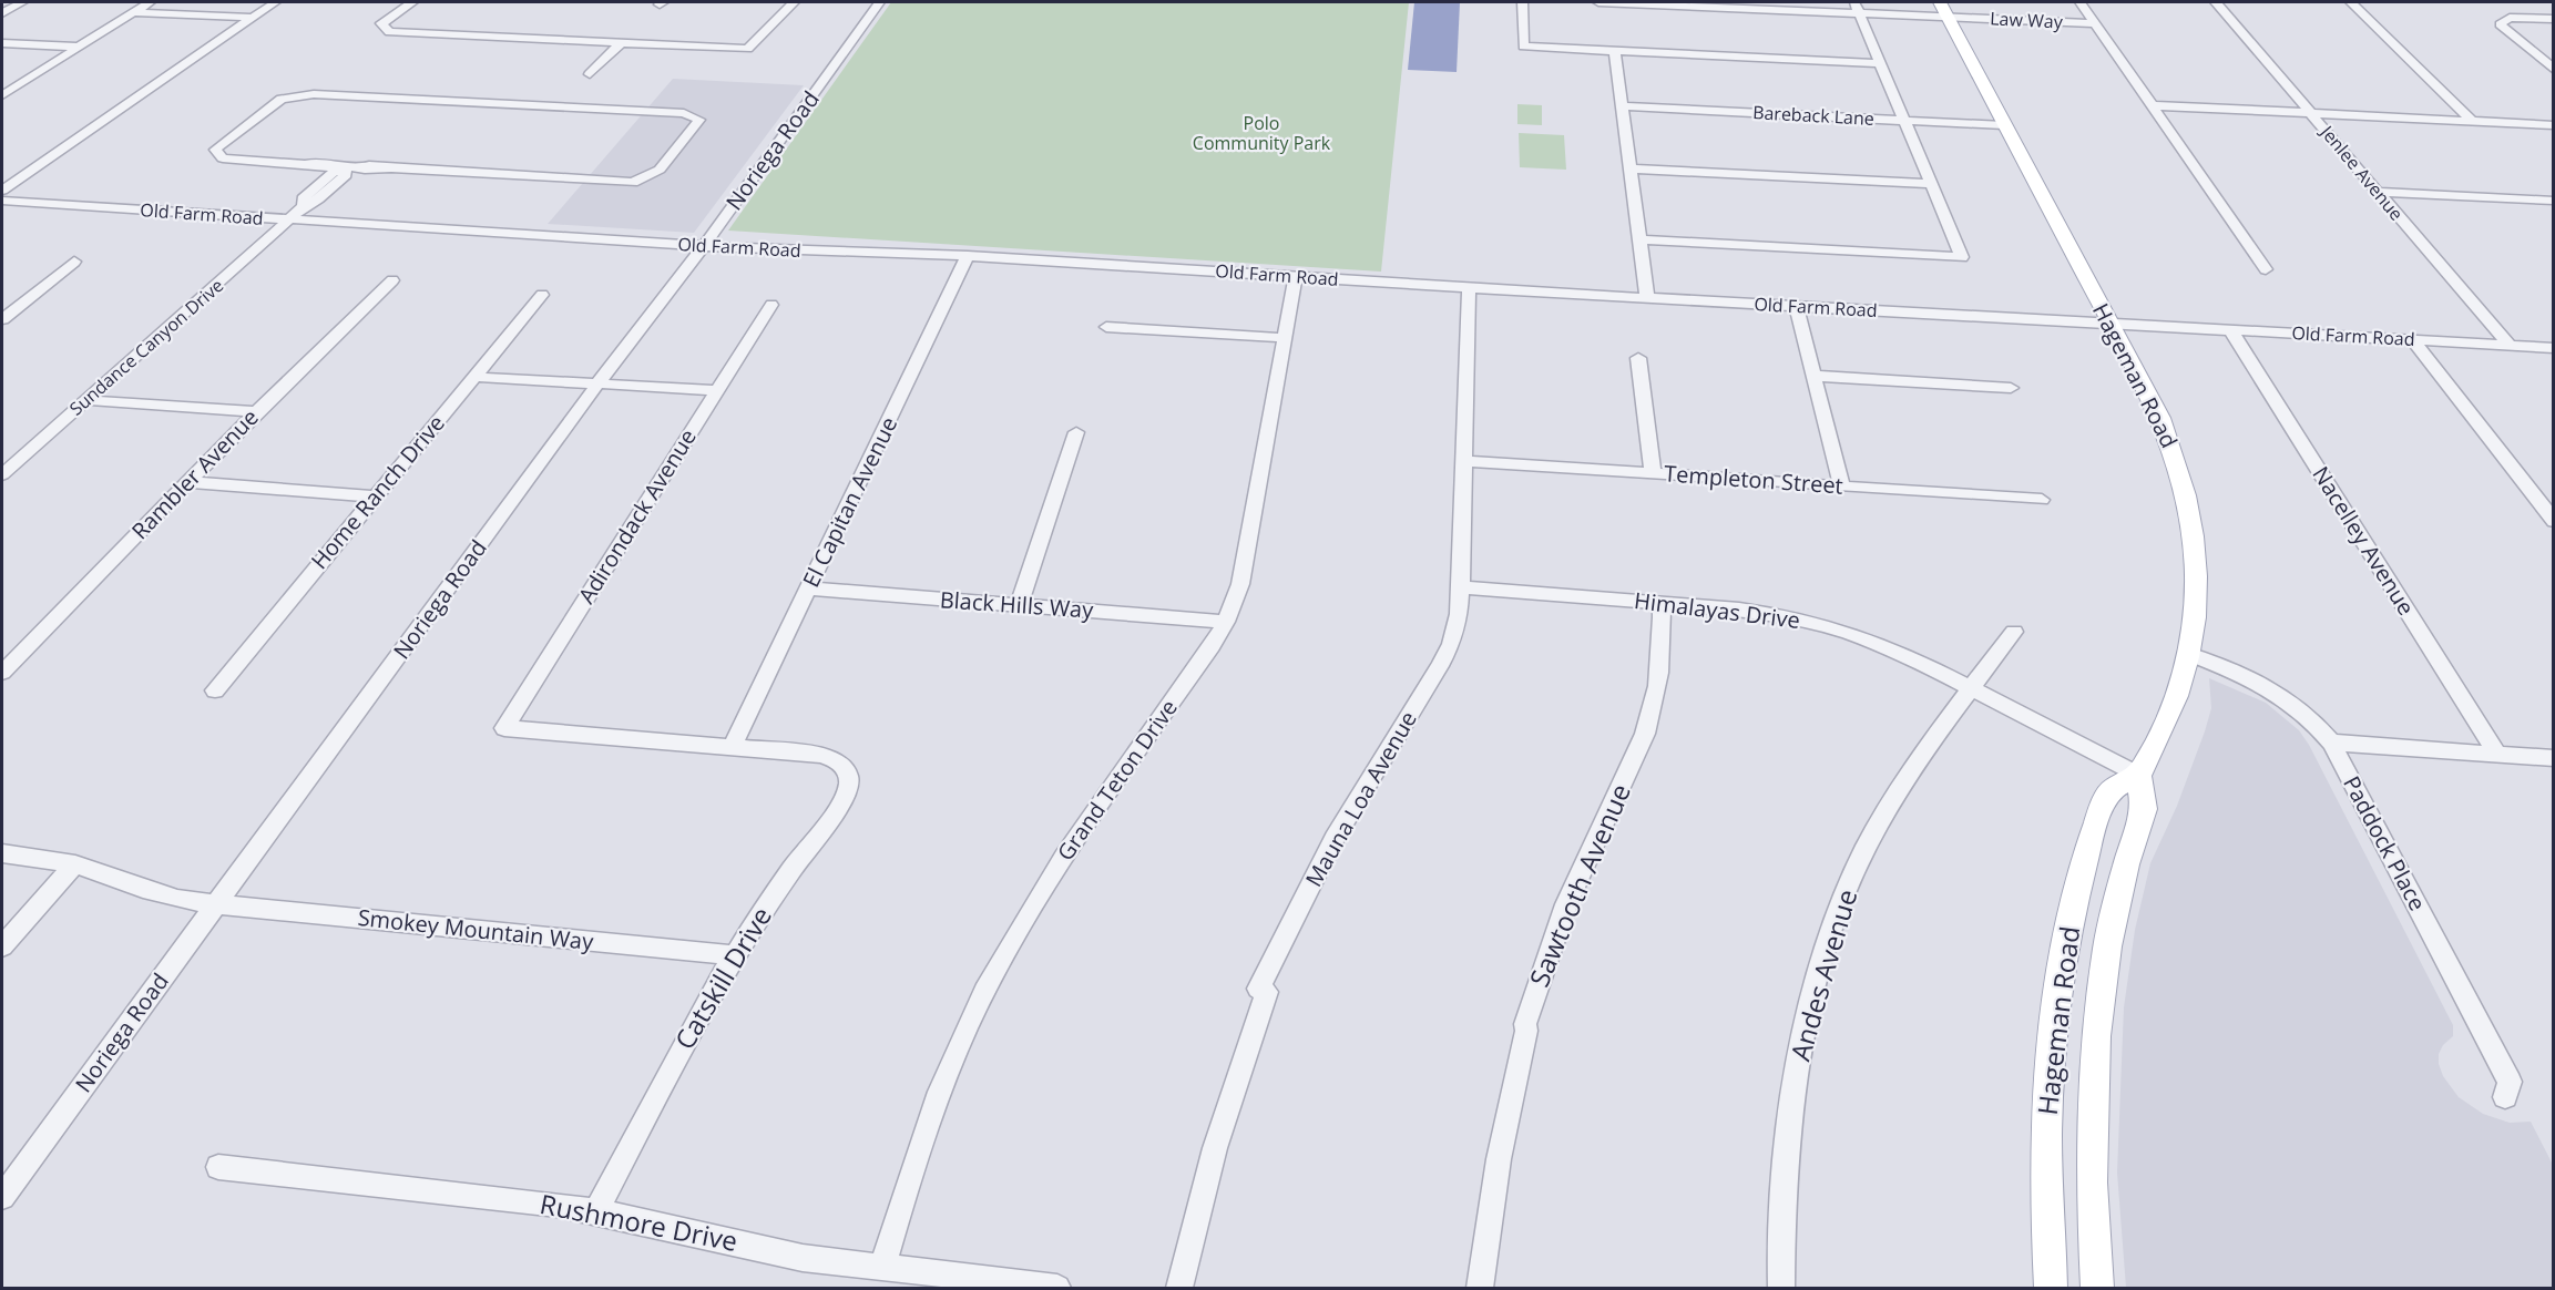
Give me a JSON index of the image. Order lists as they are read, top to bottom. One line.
{"streets":{"main road":["Hageman Road"],"street":["Law Way","Bareback Lane","Noriega Road","Jenlee Avenue","Old Farm Road","Sundance Canyon Drive","Rambler Avenue","Templeton Street","Home Ranch Drive","El Capitan Avenue","Adirondack Avenue","Nacelley Avenue","Black Hills Way","Himalayas Drive","Grand Teton Drive","Mauna Loa Avenue","Paddock Place","Sawtooth Avenue","Smokey Mountain Way","Andes Avenue","Catskill Drive","Rushmore Drive"]},"crossings":[["Law Way","Hageman Road"],["Bareback Lane","Hageman Road"],["Noriega Road","Old Farm Road"],["Noriega Road","Smokey Mountain Way"],["Jenlee Avenue","Old Farm Road"],["Old Farm Road","Sundance Canyon Drive"],["Old Farm Road","Hageman Road"],["Old Farm Road","El Capitan Avenue"],["Old Farm Road","Nacelley Avenue"],["Old Farm Road","Grand Teton Drive"],["Old Farm Road","Mauna Loa Avenue"],["Hageman Road","Himalayas Drive"],["Hageman Road","Paddock Place"],["Templeton Street","Mauna Loa Avenue"],["El Capitan Avenue","Adirondack Avenue"],["El Capitan Avenue","Black Hills Way"],["El Capitan Avenue","Catskill Drive"],["Adirondack Avenue","Catskill Drive"],["Black Hills Way","Grand Teton Drive"],["Himalayas Drive","Mauna Loa Avenue"],["Himalayas Drive","Sawtooth Avenue"],["Himalayas Drive","Andes Avenue"],["Grand Teton Drive","Rushmore Drive"],["Smokey Mountain Way","Catskill Drive"],["Catskill Drive","Rushmore Drive"]],"parks":["Polo Community Park"]}
